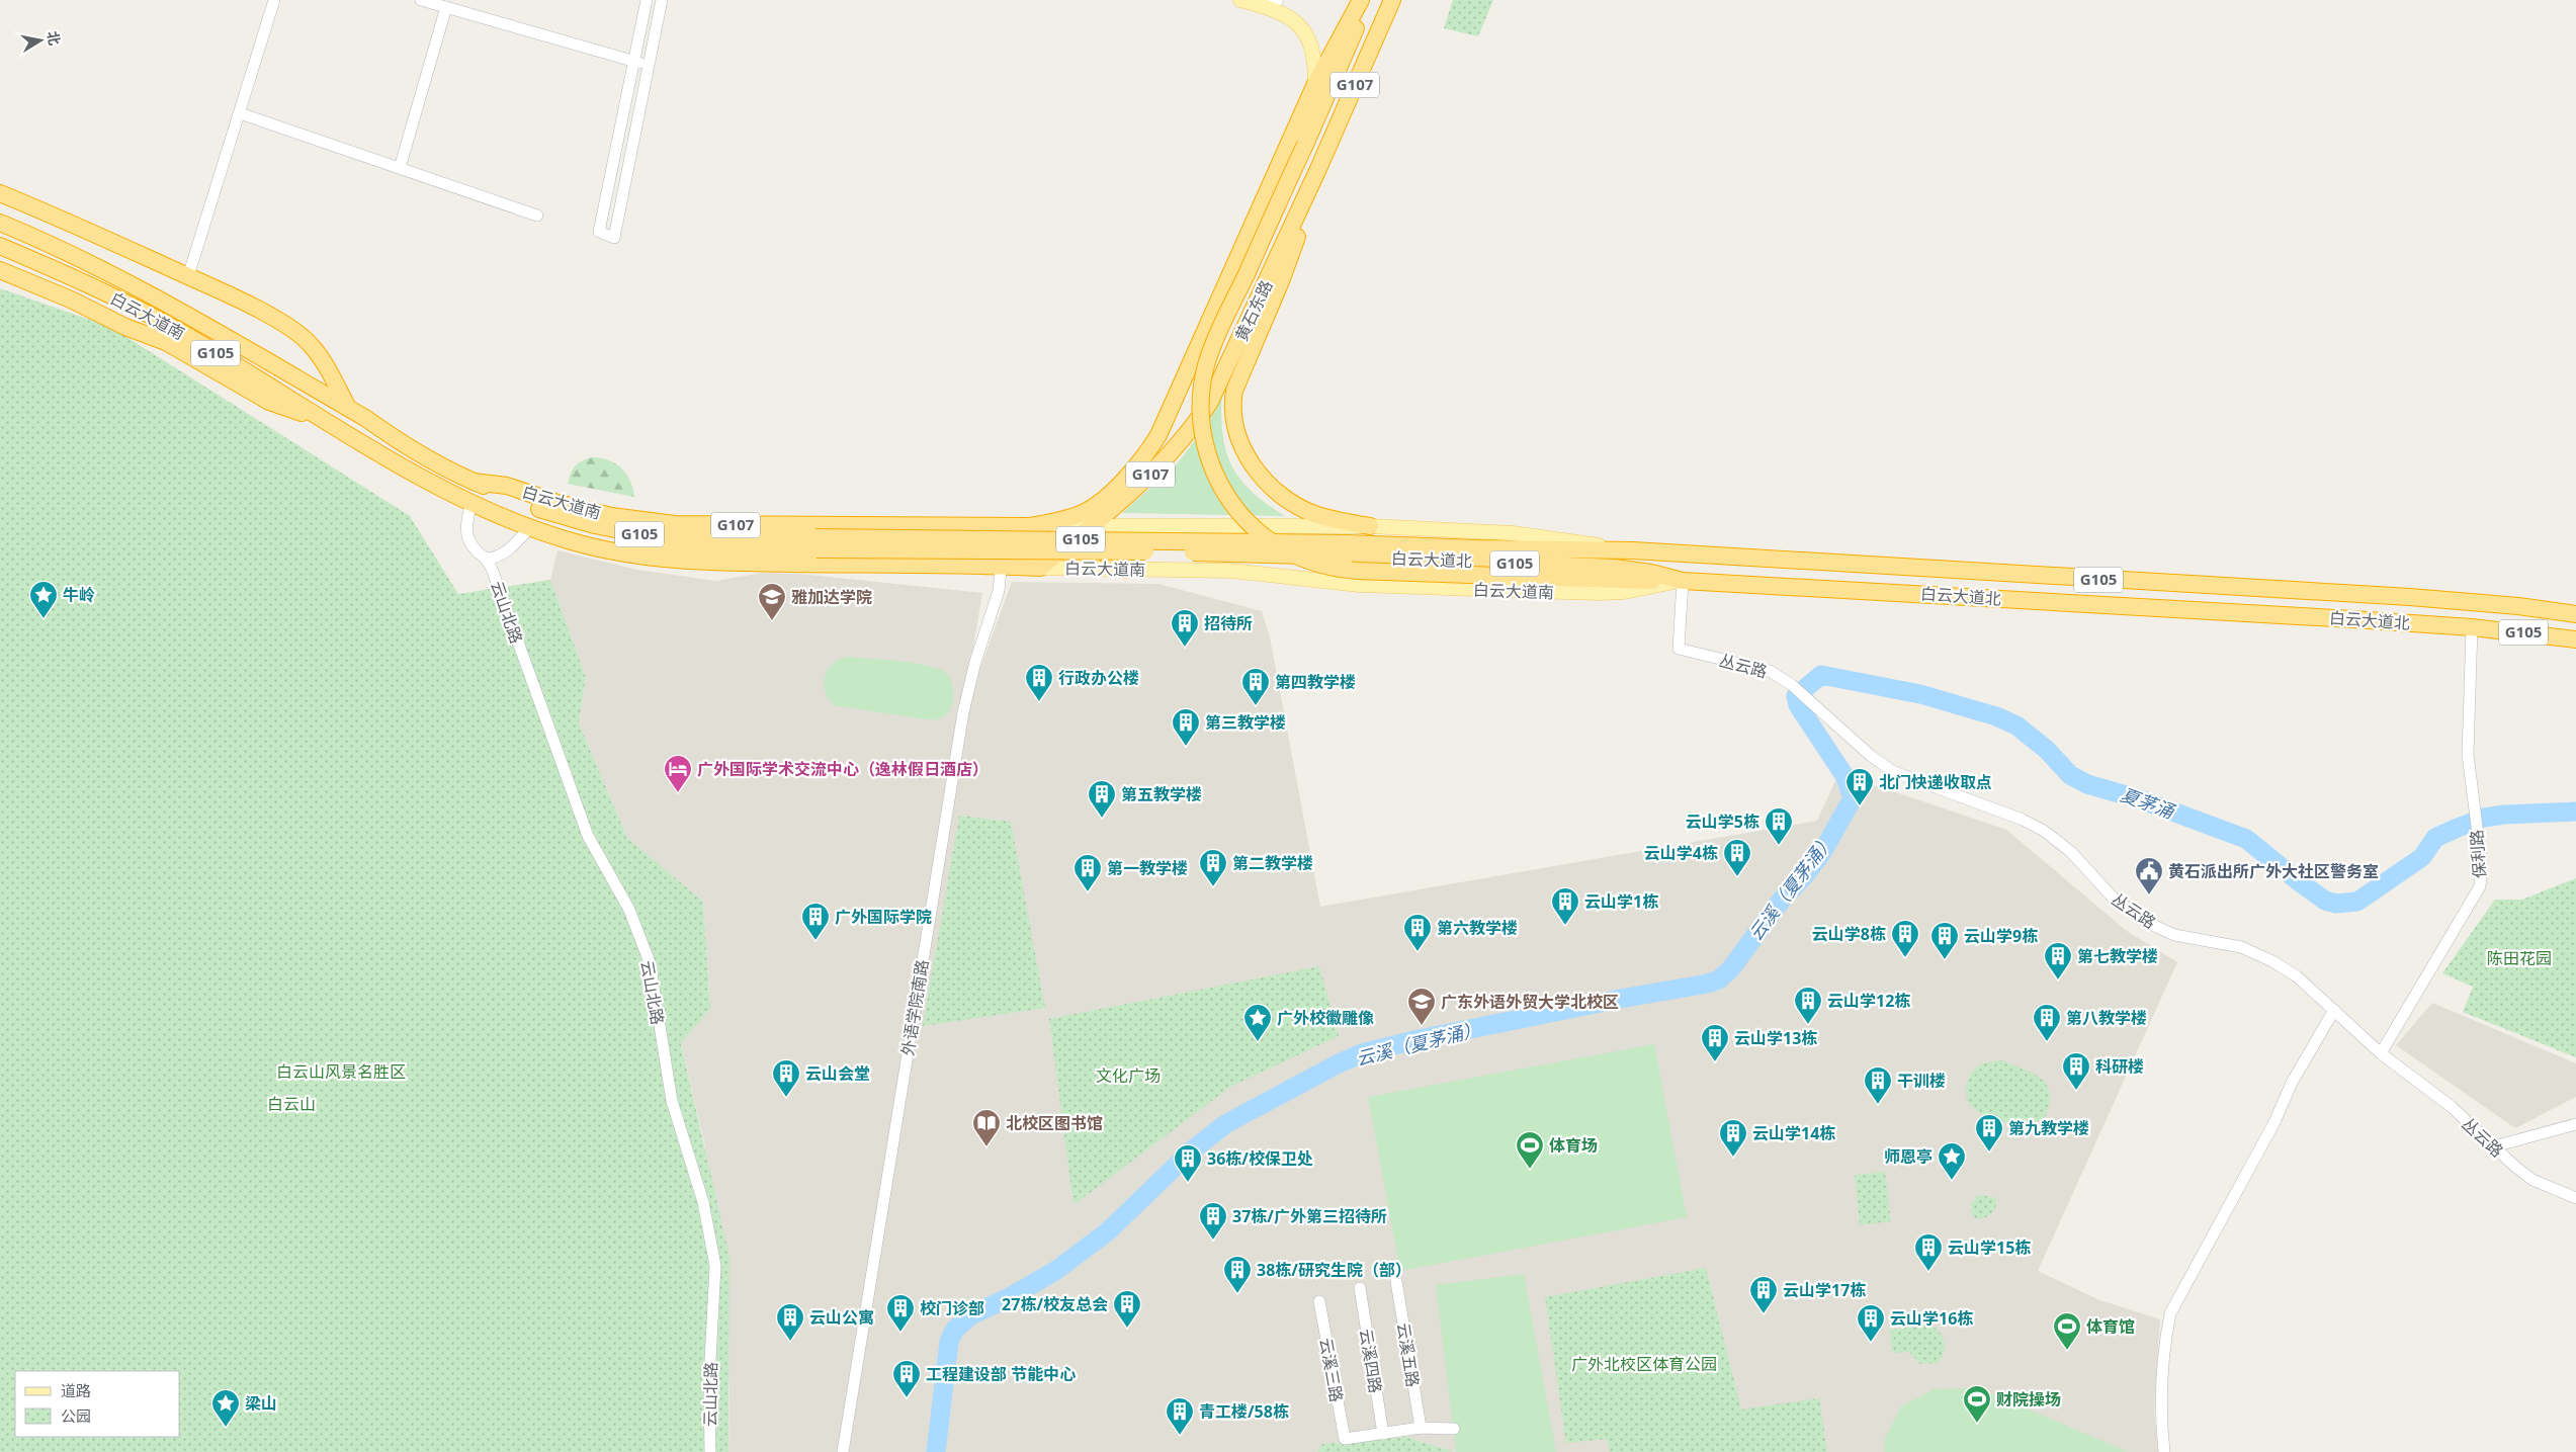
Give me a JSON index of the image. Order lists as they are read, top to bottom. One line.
{"streets":{"highway":["G107","黄石东路","白云大道南","G105","白云大道北"],"street":["云山北路","丛云路","保利路","外语学院南路","云溪五路","云溪四路","云溪三路"]},"crossings":[["G107","白云大道南"],["黄石东路","白云大道南"],["白云大道南","白云大道北"],["白云大道南","云山北路"],["白云大道南","丛云路"],["白云大道南","外语学院南路"],["白云大道北","丛云路"],["白云大道北","保利路"],["丛云路","保利路"],["云溪四路","云溪三路"]],"water":["夏茅涌","云溪（夏茅涌）"],"parks":["陈田花园","白云山风景名胜区","文化广场","白云山","广外北校区体育公园"],"places":{"place":["牛岭","广外校徽雕像","师恩亭","梁山"],"school or university":["雅加达学院","广东外语外贸大学北校区"],"building":["招待所","行政办公楼","第四教学楼","第三教学楼","北门快递收取点","第五教学楼","云山学5栋","云山学4栋","第二教学楼","第一教学楼","云山学1栋","广外国际学院","第六教学楼","云山学8栋","云山学9栋","第七教学楼","云山学12栋","第八教学楼","云山学13栋","科研楼","云山会堂","干训楼","第九教学楼","云山学14栋","36栋/校保卫处","37栋/广外第三招待所","云山学15栋","38栋/研究生院（部）","云山学17栋","27栋/校友总会","校门诊部","云山公寓","云山学16栋","工程建设部 节能中心","青工楼/58栋"],"hotel":["广外国际学术交流中心（逸林假日酒店）"],"public building":["黄石派出所广外大社区警务室"],"library":["北校区图书馆"],"sports":["体育场","体育馆","财院操场"]},"legend":["道路","公园"],"north":"right"}
